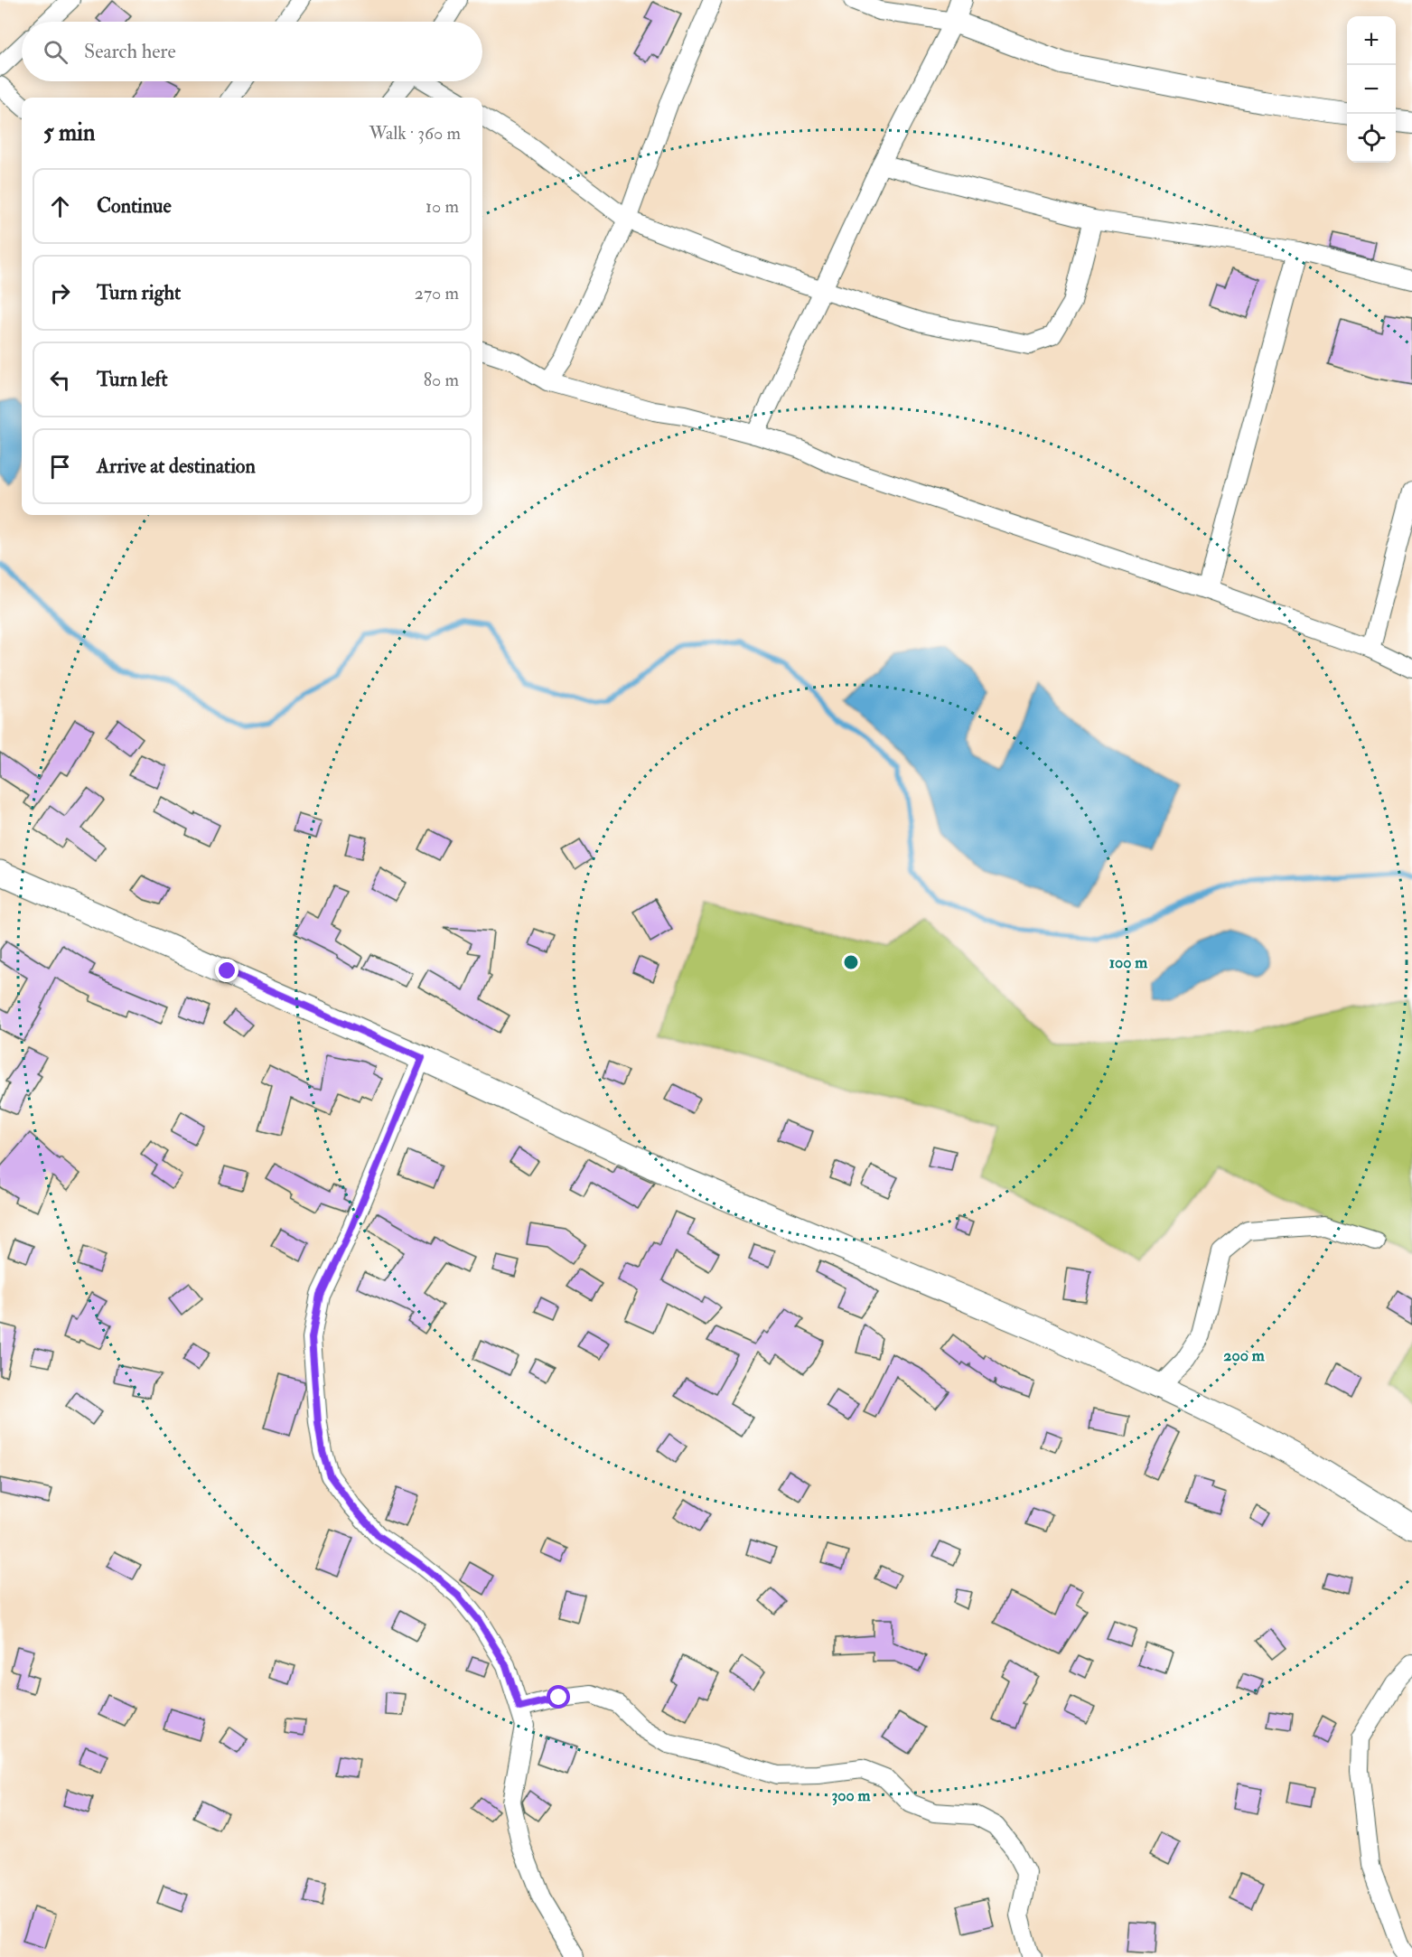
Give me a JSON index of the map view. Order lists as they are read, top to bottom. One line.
{"page":{"map_buttons":["+","−"],"search":"Search here","heading":["5 min","Walk · 360 m"],"list":[["Continue","10 m"],["Turn right","270 m"],["Turn left","80 m"],"Arrive at destination"]},"rings":["100 m","200 m","300 m"]}
